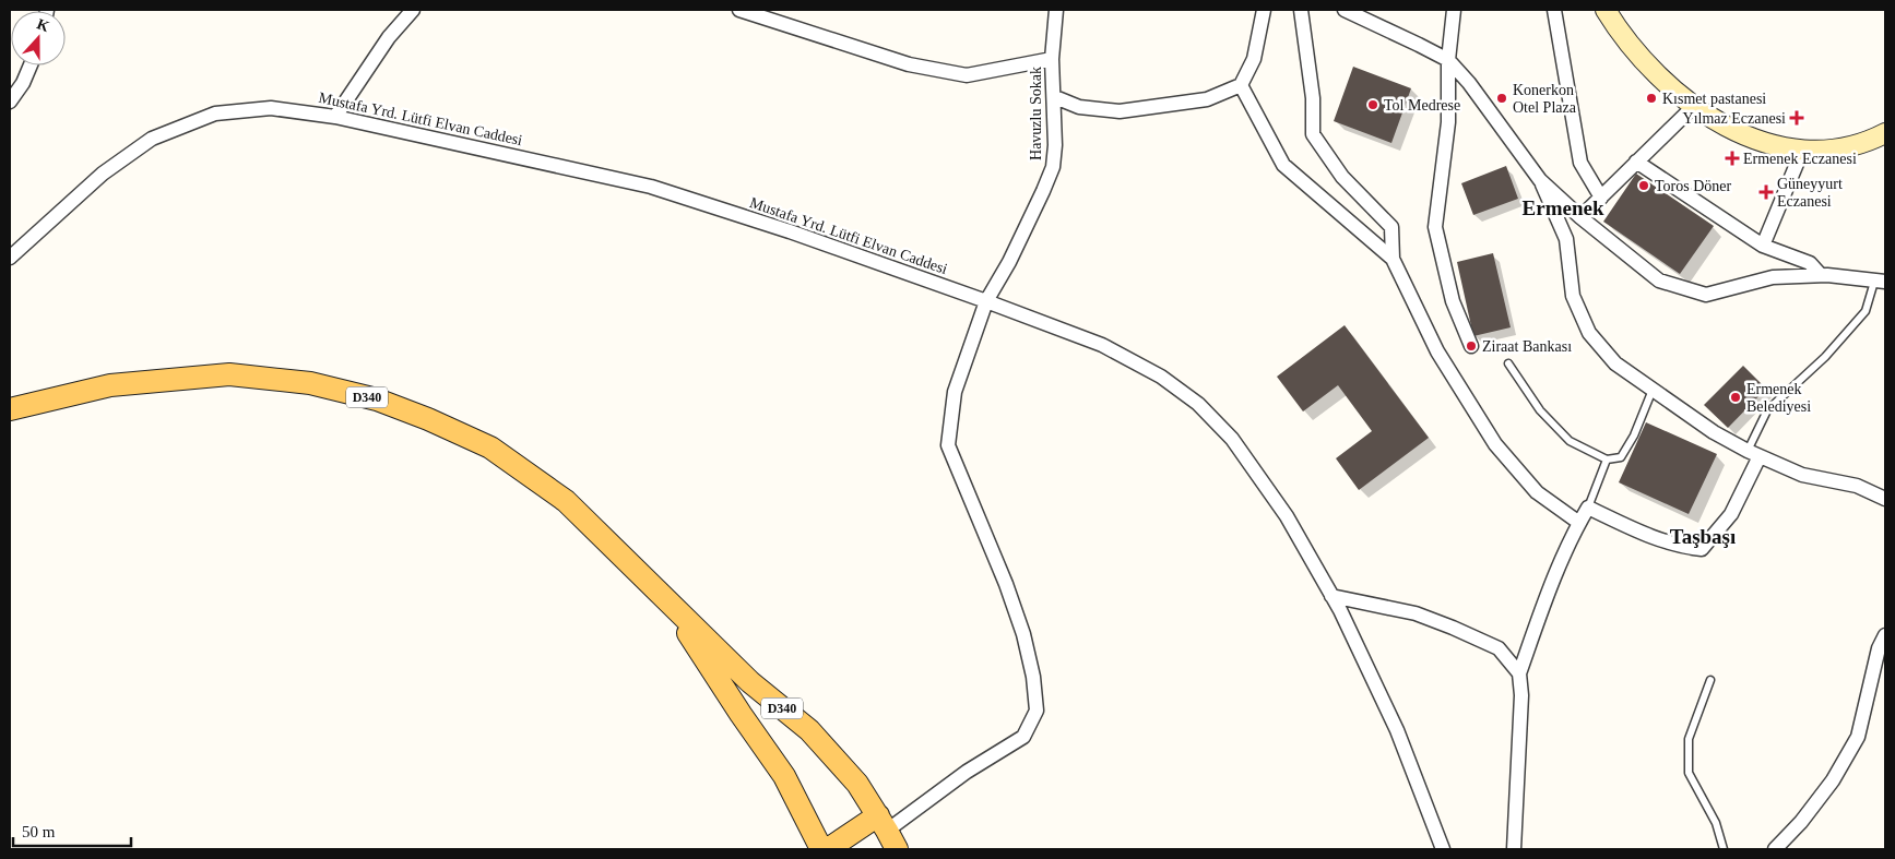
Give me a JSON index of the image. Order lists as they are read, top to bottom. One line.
{"streets":{"main road":["D340"],"street":["Havuzlu Sokak","Mustafa Yrd. Lütfi Elvan Caddesi"]},"crossings":[["Havuzlu Sokak","Mustafa Yrd. Lütfi Elvan Caddesi"],["Havuzlu Sokak","D340"]],"districts":["Ermenek","Taşbaşı"],"places":{"other":["Konerkon Otel Plaza","Kısmet pastanesi","Tol Medrese","Toros Döner","Ziraat Bankası","Ermenek Belediyesi"],"health":["Yılmaz Eczanesi","Ermenek Eczanesi","Güneyyurt Eczanesi"]},"scale_bar":"50 m","north":"top"}
